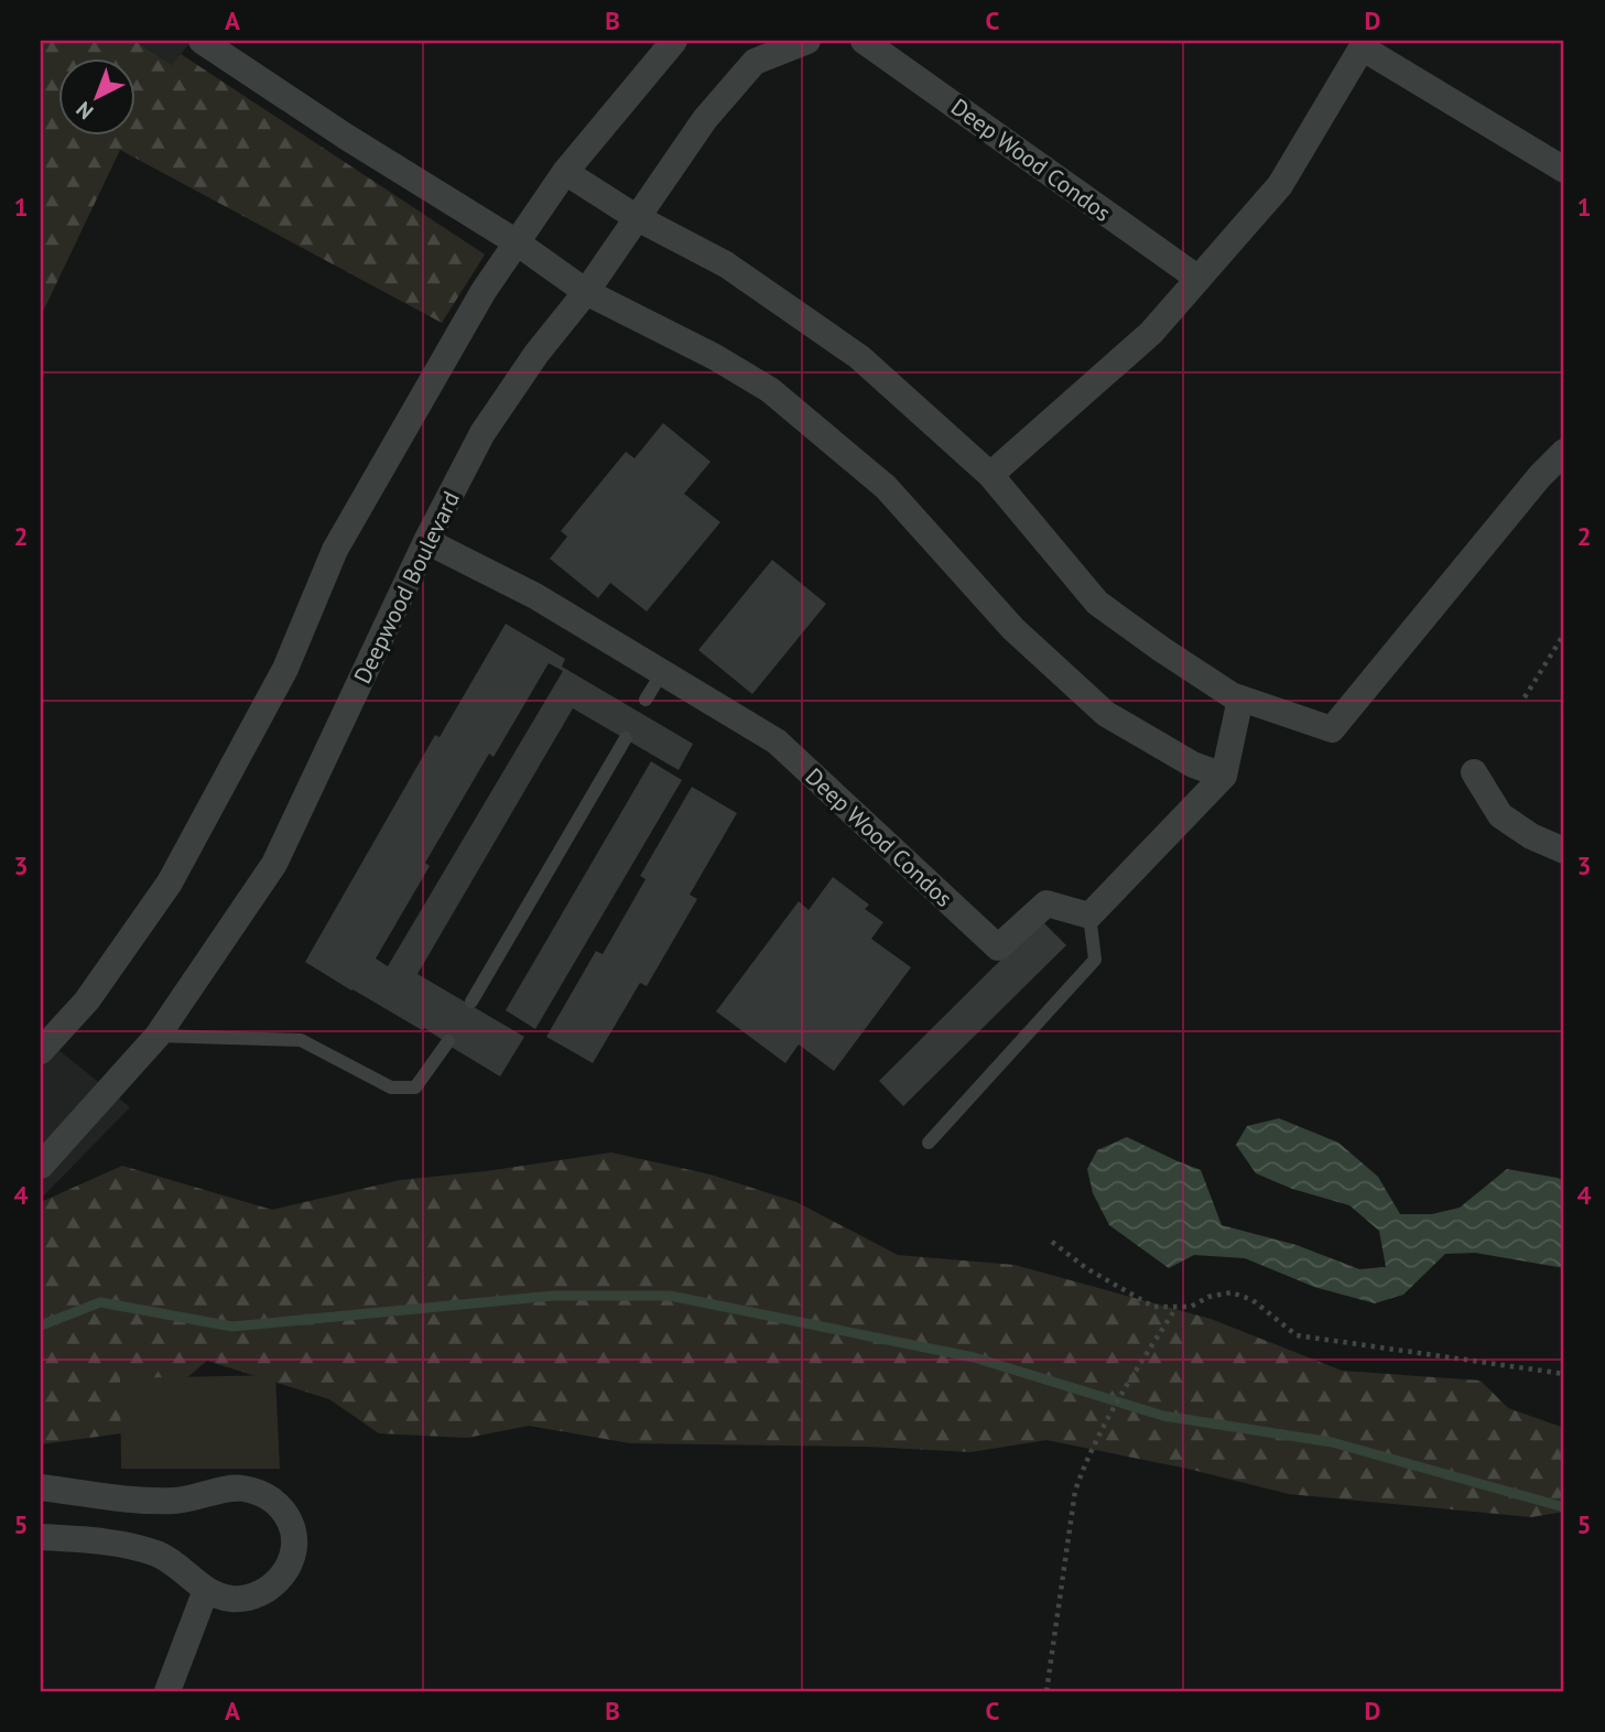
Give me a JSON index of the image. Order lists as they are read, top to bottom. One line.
{"streets":{"street":["Deep Wood Condos","Deepwood Boulevard"]},"crossings":[["Deep Wood Condos","Deepwood Boulevard"]],"north":"bottom left","grid":{"columns":["A","B","C","D"],"rows":["1","2","3","4","5"]}}
